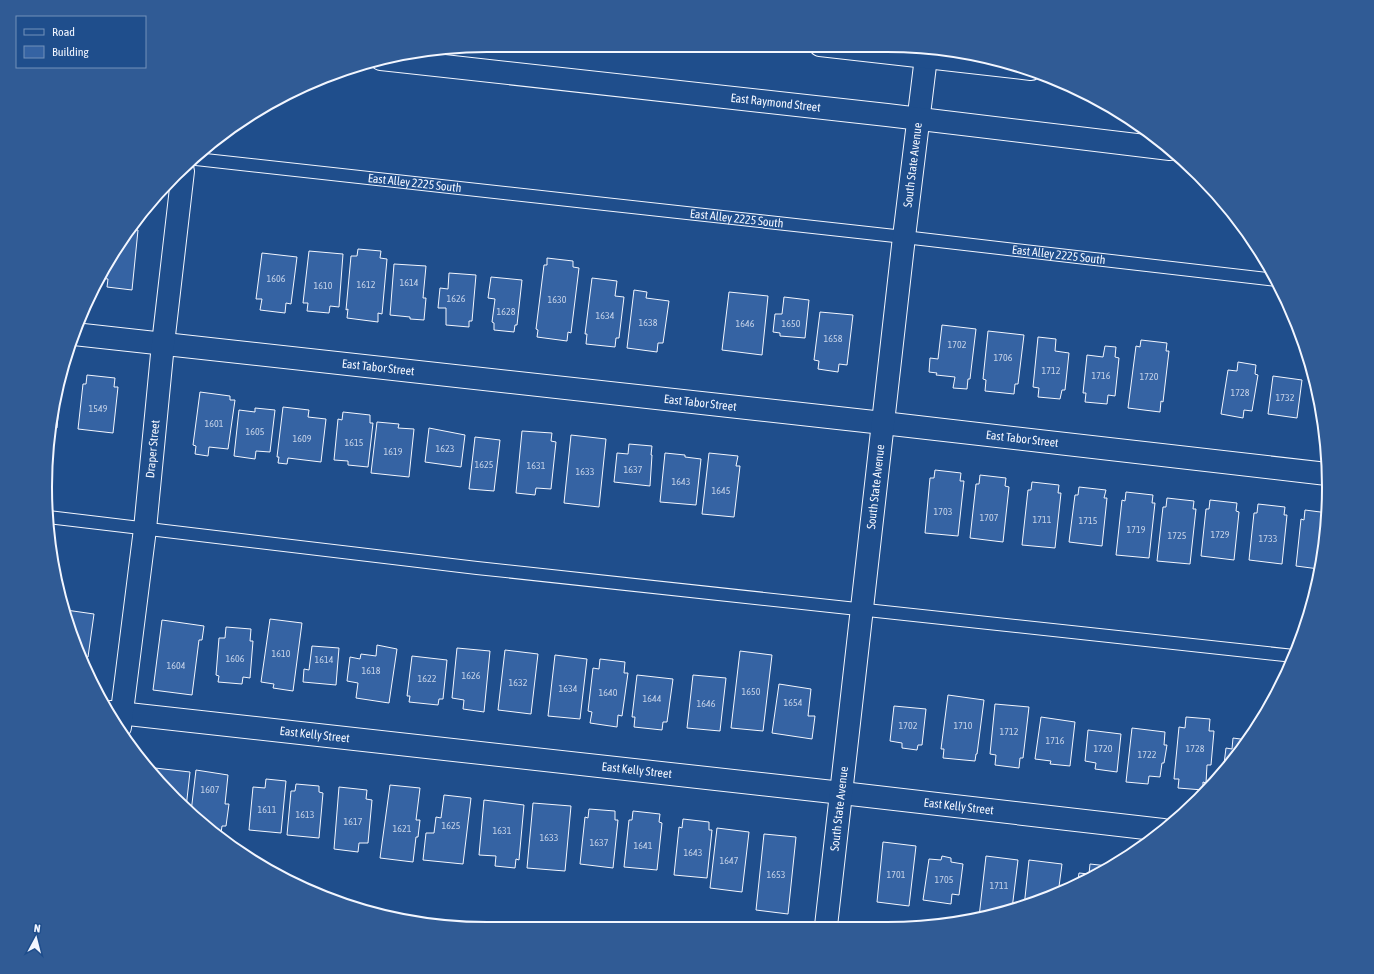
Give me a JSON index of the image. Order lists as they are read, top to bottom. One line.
{"streets":{"street":["East Raymond Street","South State Avenue","East Tabor Street","Draper Street","East Kelly Street"],"lane":["East Alley 2225 South"]},"crossings":[["East Raymond Street","South State Avenue"],["South State Avenue","East Alley 2225 South"],["South State Avenue","East Tabor Street"],["South State Avenue","East Kelly Street"],["East Tabor Street","Draper Street"],["Draper Street","East Kelly Street"]],"house_numbers":["1606","1614","1612","1610","1626","1630","1628","1634","1638","1646","1650","1658","1702","1706","1712","1716","1720","1728","1732","1549","1601","1605","1609","1615","1623","1619","1625","1631","1637","1633","1643","1645","1703","1707","1711","1715","1719","1729","1725","1733","1610","1606","1614","1604","1618","1626","1622","1632","1634","1650","1640","1644","1654","1646","1702","1710","1712","1716","1720","1728","1722","1607","1611","1613","1617","1625","1621","1631","1633","1637","1641","1643","1647","1653","1701","1705","1711"],"legend":["Road","Building"],"north":"top"}
